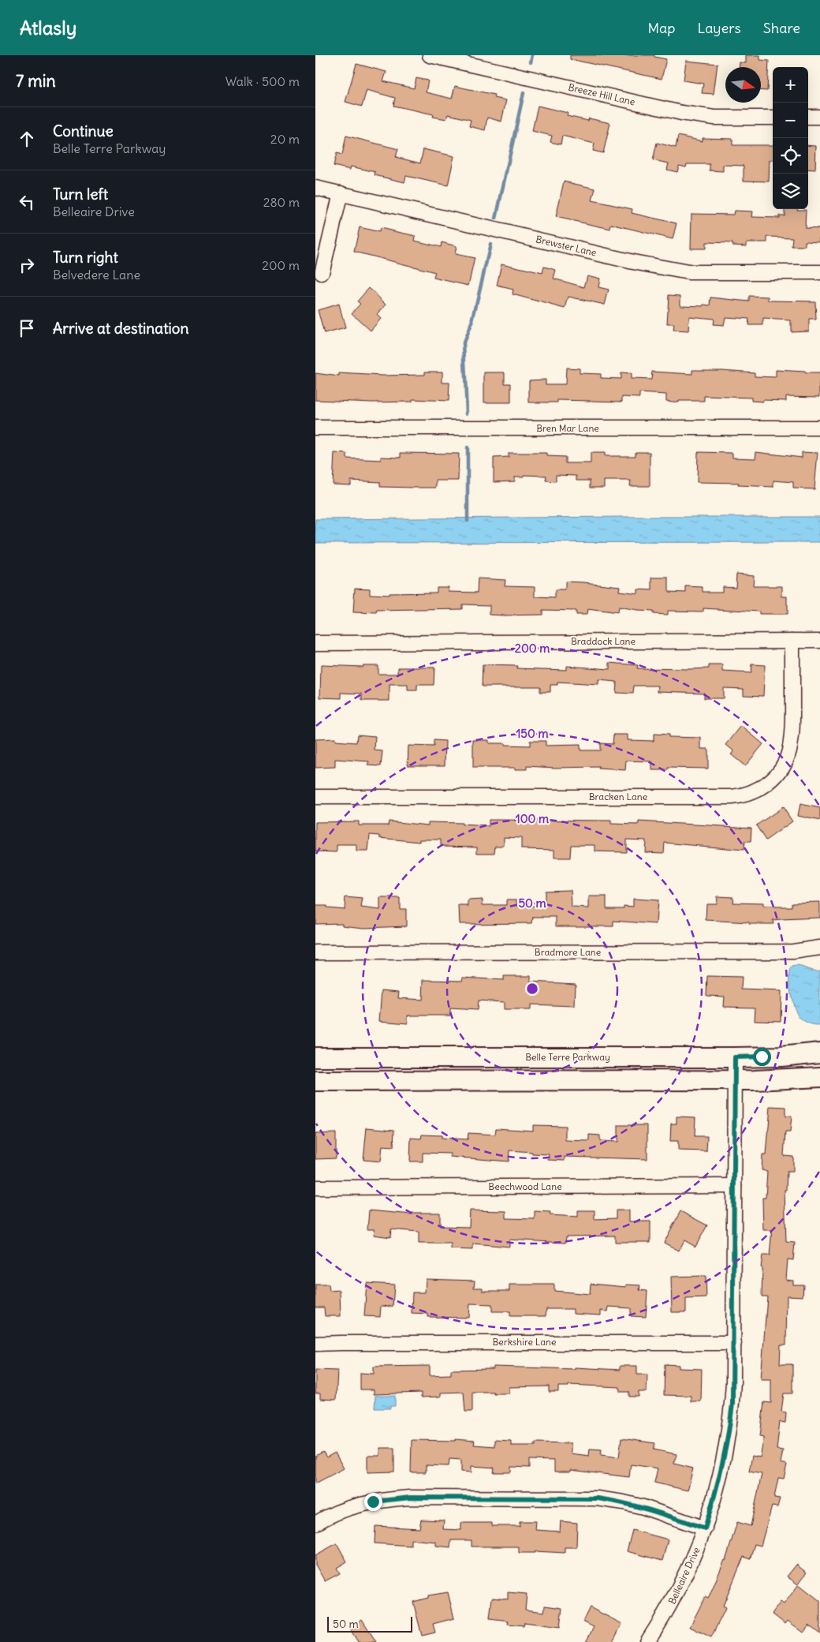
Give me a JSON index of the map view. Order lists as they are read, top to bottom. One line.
{"streets":{"main road":["Belle Terre Parkway"],"street":["Breeze Hill Lane","Brewster Lane","Bren Mar Lane","Braddock Lane","Bracken Lane","Bradmore Lane","Beechwood Lane","Berkshire Lane","Belleaire Drive"]},"crossings":[["Braddock Lane","Bracken Lane"],["Belle Terre Parkway","Belleaire Drive"],["Beechwood Lane","Belleaire Drive"],["Berkshire Lane","Belleaire Drive"]],"scale_bar":"50 m","north":"right","page":{"header":"Atlasly","nav":["Map","Layers","Share"],"heading":["7 min","Walk · 500 m"],"map_buttons":["+","−"],"list":[["Continue","Belle Terre Parkway","20 m"],["Turn left","Belleaire Drive","280 m"],["Turn right","Belvedere Lane","200 m"],"Arrive at destination"],"scale":"50 m"},"rings":["200 m","150 m","100 m","50 m"]}
